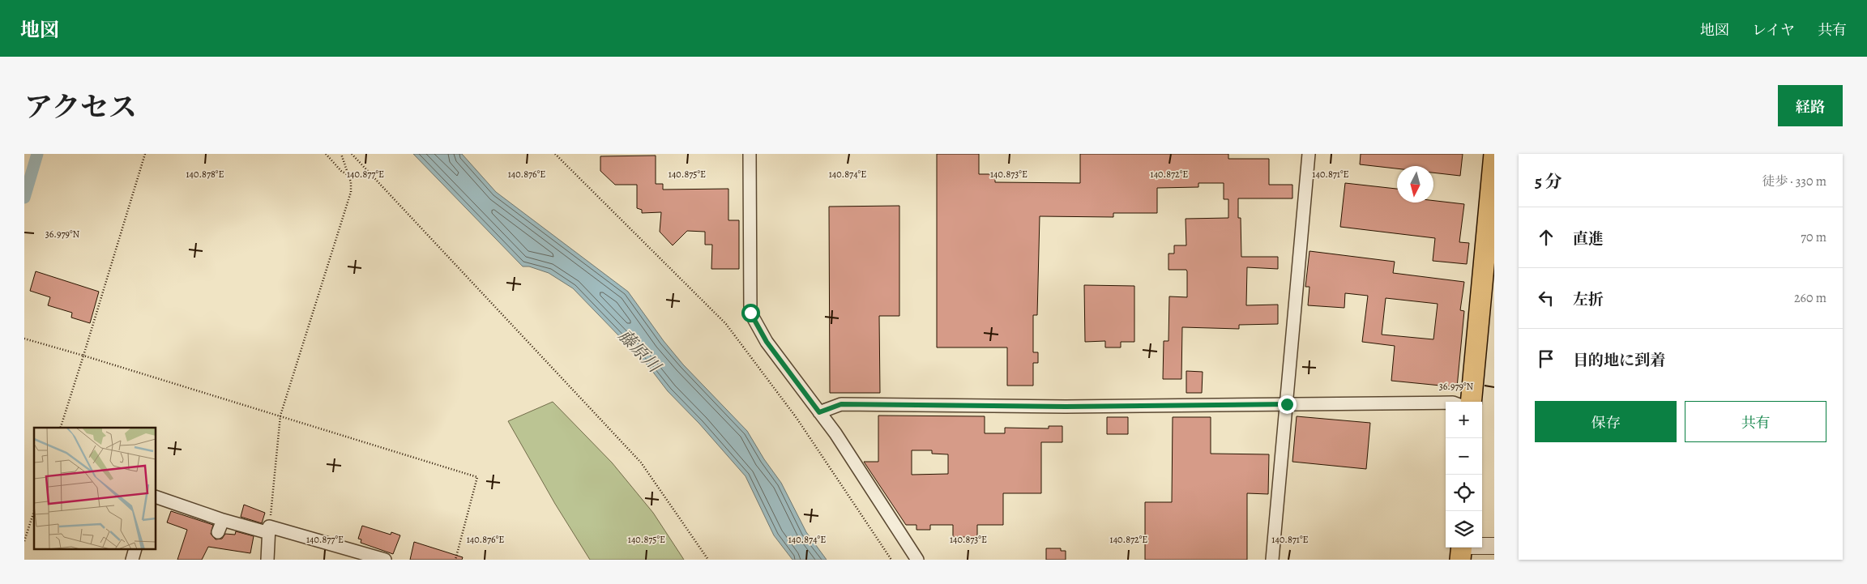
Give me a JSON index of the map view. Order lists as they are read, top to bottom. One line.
{"water":["藤原川"],"north":"bottom","page":{"header":"地図","nav":["地図","レイヤ","共有"],"title":"アクセス","buttons":["経路",["保存","共有"]],"heading":["5 分","徒歩 · 330 m"],"list":[["直進","70 m"],["左折","260 m"],"目的地に到着"],"map_buttons":["+","−"]},"coordinates":["140.878°E","140.877°E","140.876°E","140.875°E","140.874°E","140.873°E","140.872°E","140.871°E","36.979°N"]}
